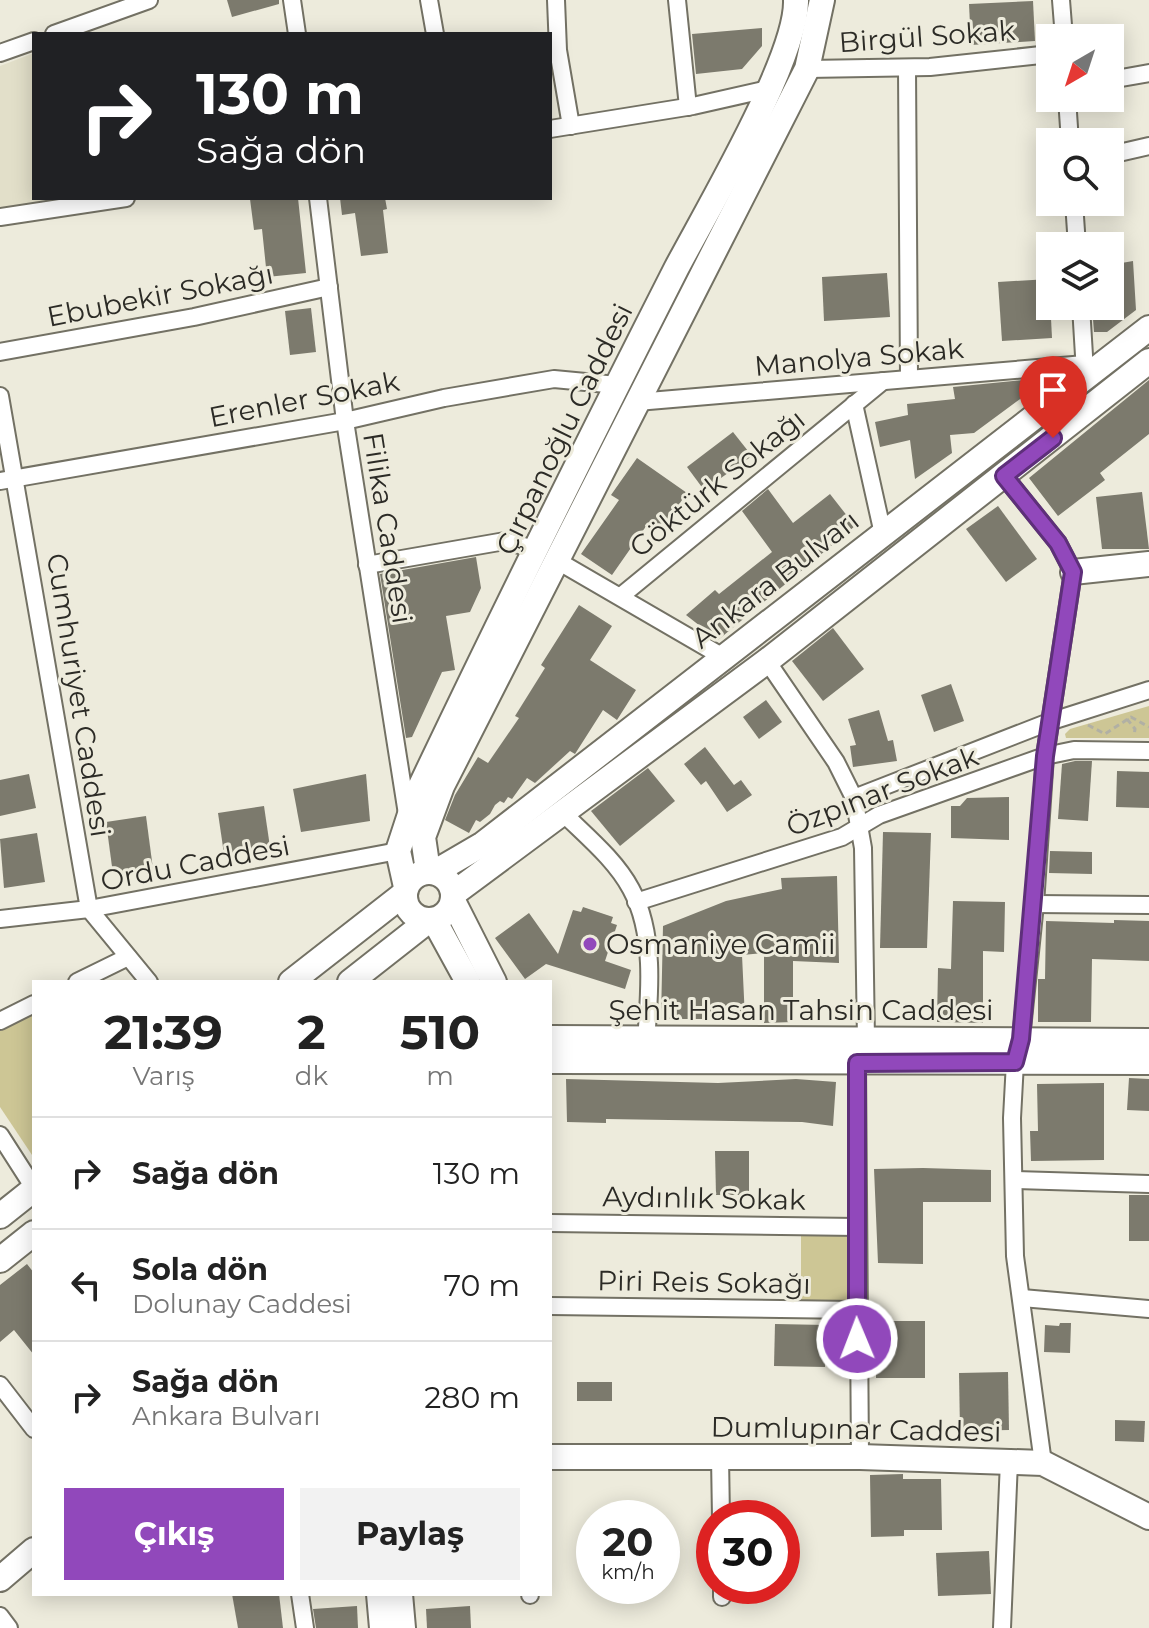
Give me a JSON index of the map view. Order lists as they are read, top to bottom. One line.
{"streets":{"main road":["Çırpanoğlu Caddesi","Ankara Bulvarı","Şehit Hasan Tahsin Caddesi","Dumlupınar Caddesi"],"street":["Birgül Sokak","Ebubekir Sokağı","Manolya Sokak","Erenler Sokak","Göktürk Sokağı","Filika Caddesi","Cumhuriyet Caddesi","Özpınar Sokak","Ordu Caddesi","Aydınlık Sokak","Piri Reis Sokağı"]},"crossings":[["Birgül Sokak","Çırpanoğlu Caddesi"],["Ebubekir Sokağı","Filika Caddesi"],["Manolya Sokak","Çırpanoğlu Caddesi"],["Manolya Sokak","Göktürk Sokağı"],["Manolya Sokak","Ankara Bulvarı"],["Erenler Sokak","Çırpanoğlu Caddesi"],["Erenler Sokak","Filika Caddesi"],["Erenler Sokak","Cumhuriyet Caddesi"],["Çırpanoğlu Caddesi","Filika Caddesi"],["Çırpanoğlu Caddesi","Ankara Bulvarı"],["Çırpanoğlu Caddesi","Ordu Caddesi"],["Cumhuriyet Caddesi","Ordu Caddesi"]],"places":["Osmaniye Camii"],"north":"bottom left","page":{"turn":["130 m","Sağa dön"],"eta":["21:39","Varış","2","dk","510","m"],"list":[{"name":"Sağa dön","value":"130 m"},{"name":"Sola dön","note":"Dolunay Caddesi","value":"70 m"},{"name":"Sağa dön","note":"Ankara Bulvarı","value":"280 m"}],"buttons":["Çıkış","Paylaş"],"speed":"20 km/h","limit":"30"}}
